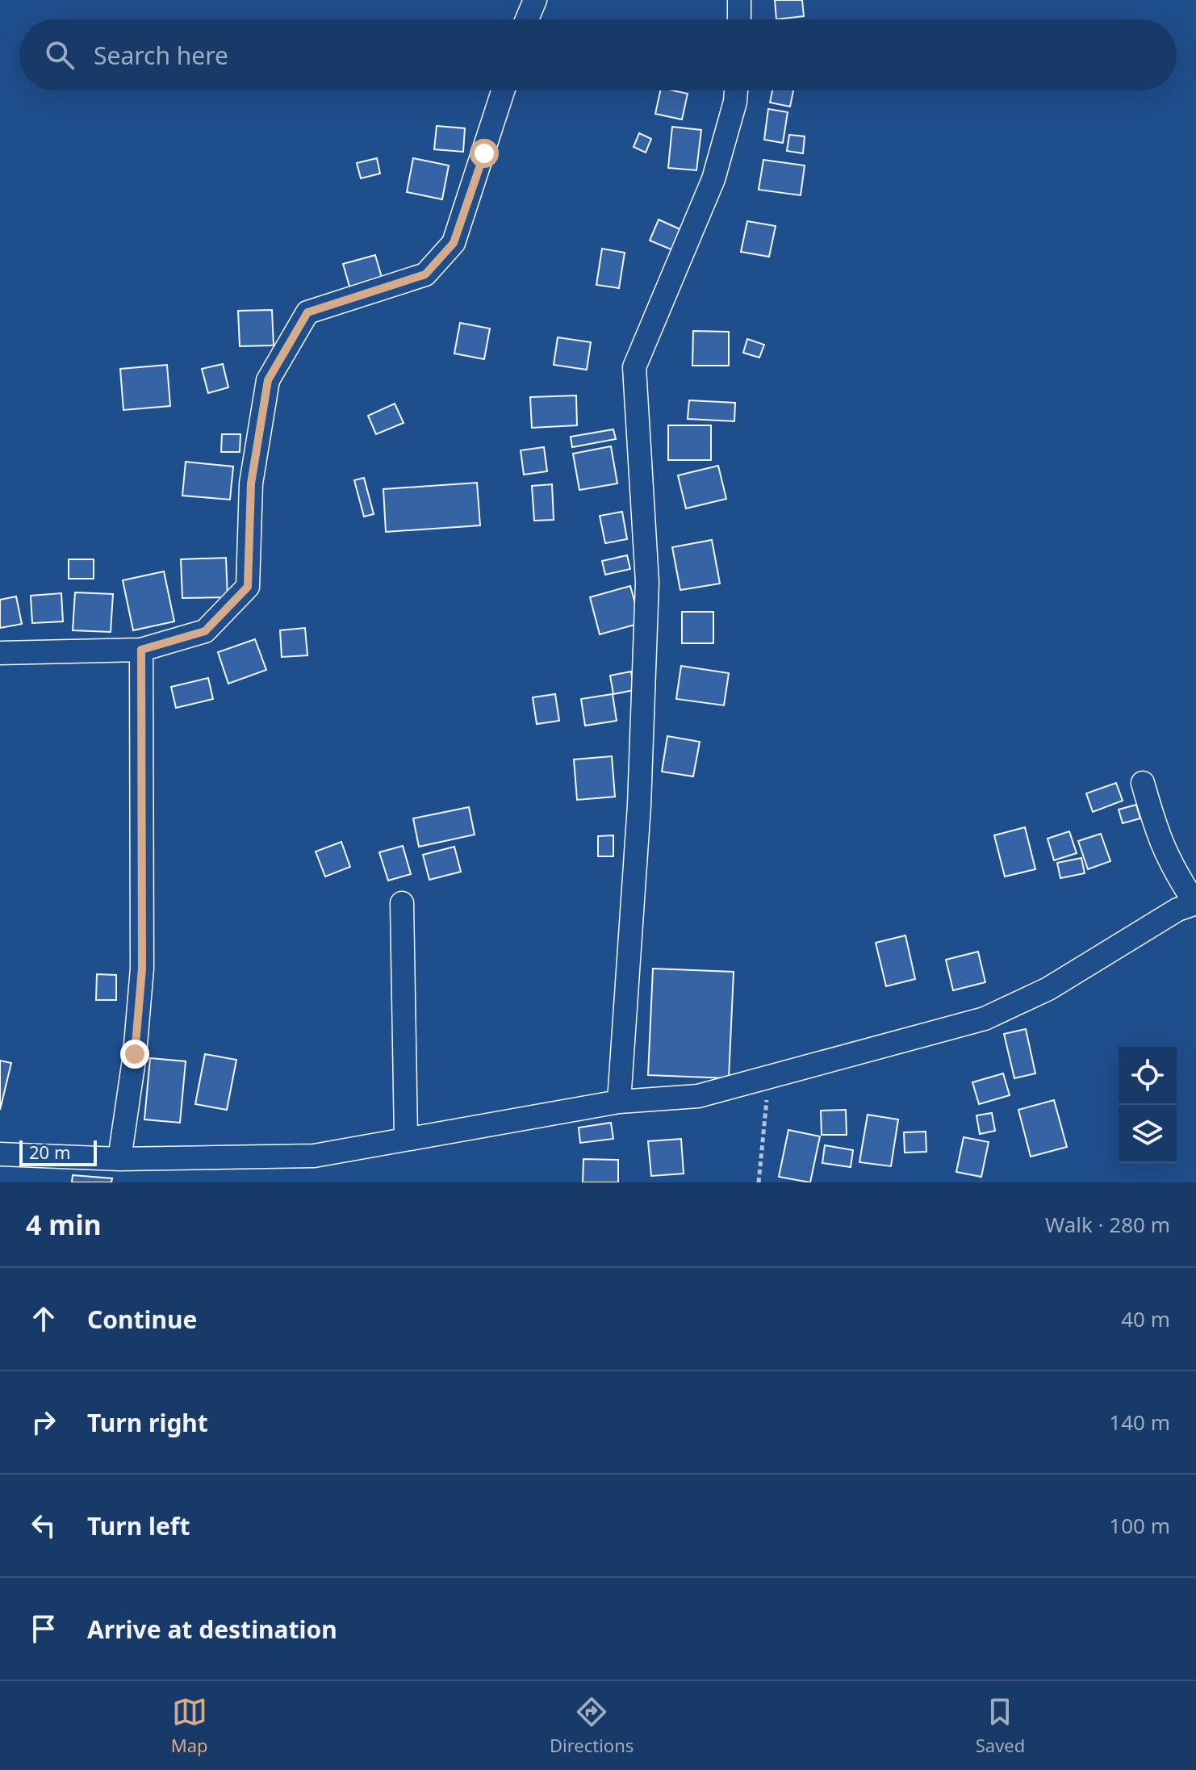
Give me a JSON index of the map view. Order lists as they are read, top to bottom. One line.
{"scale_bar":"20 m","page":{"search":"Search here","scale":"20 m","heading":["4 min","Walk · 280 m"],"list":[["Continue","40 m"],["Turn right","140 m"],["Turn left","100 m"],"Arrive at destination"],"nav":["Map","Directions","Saved"]}}
